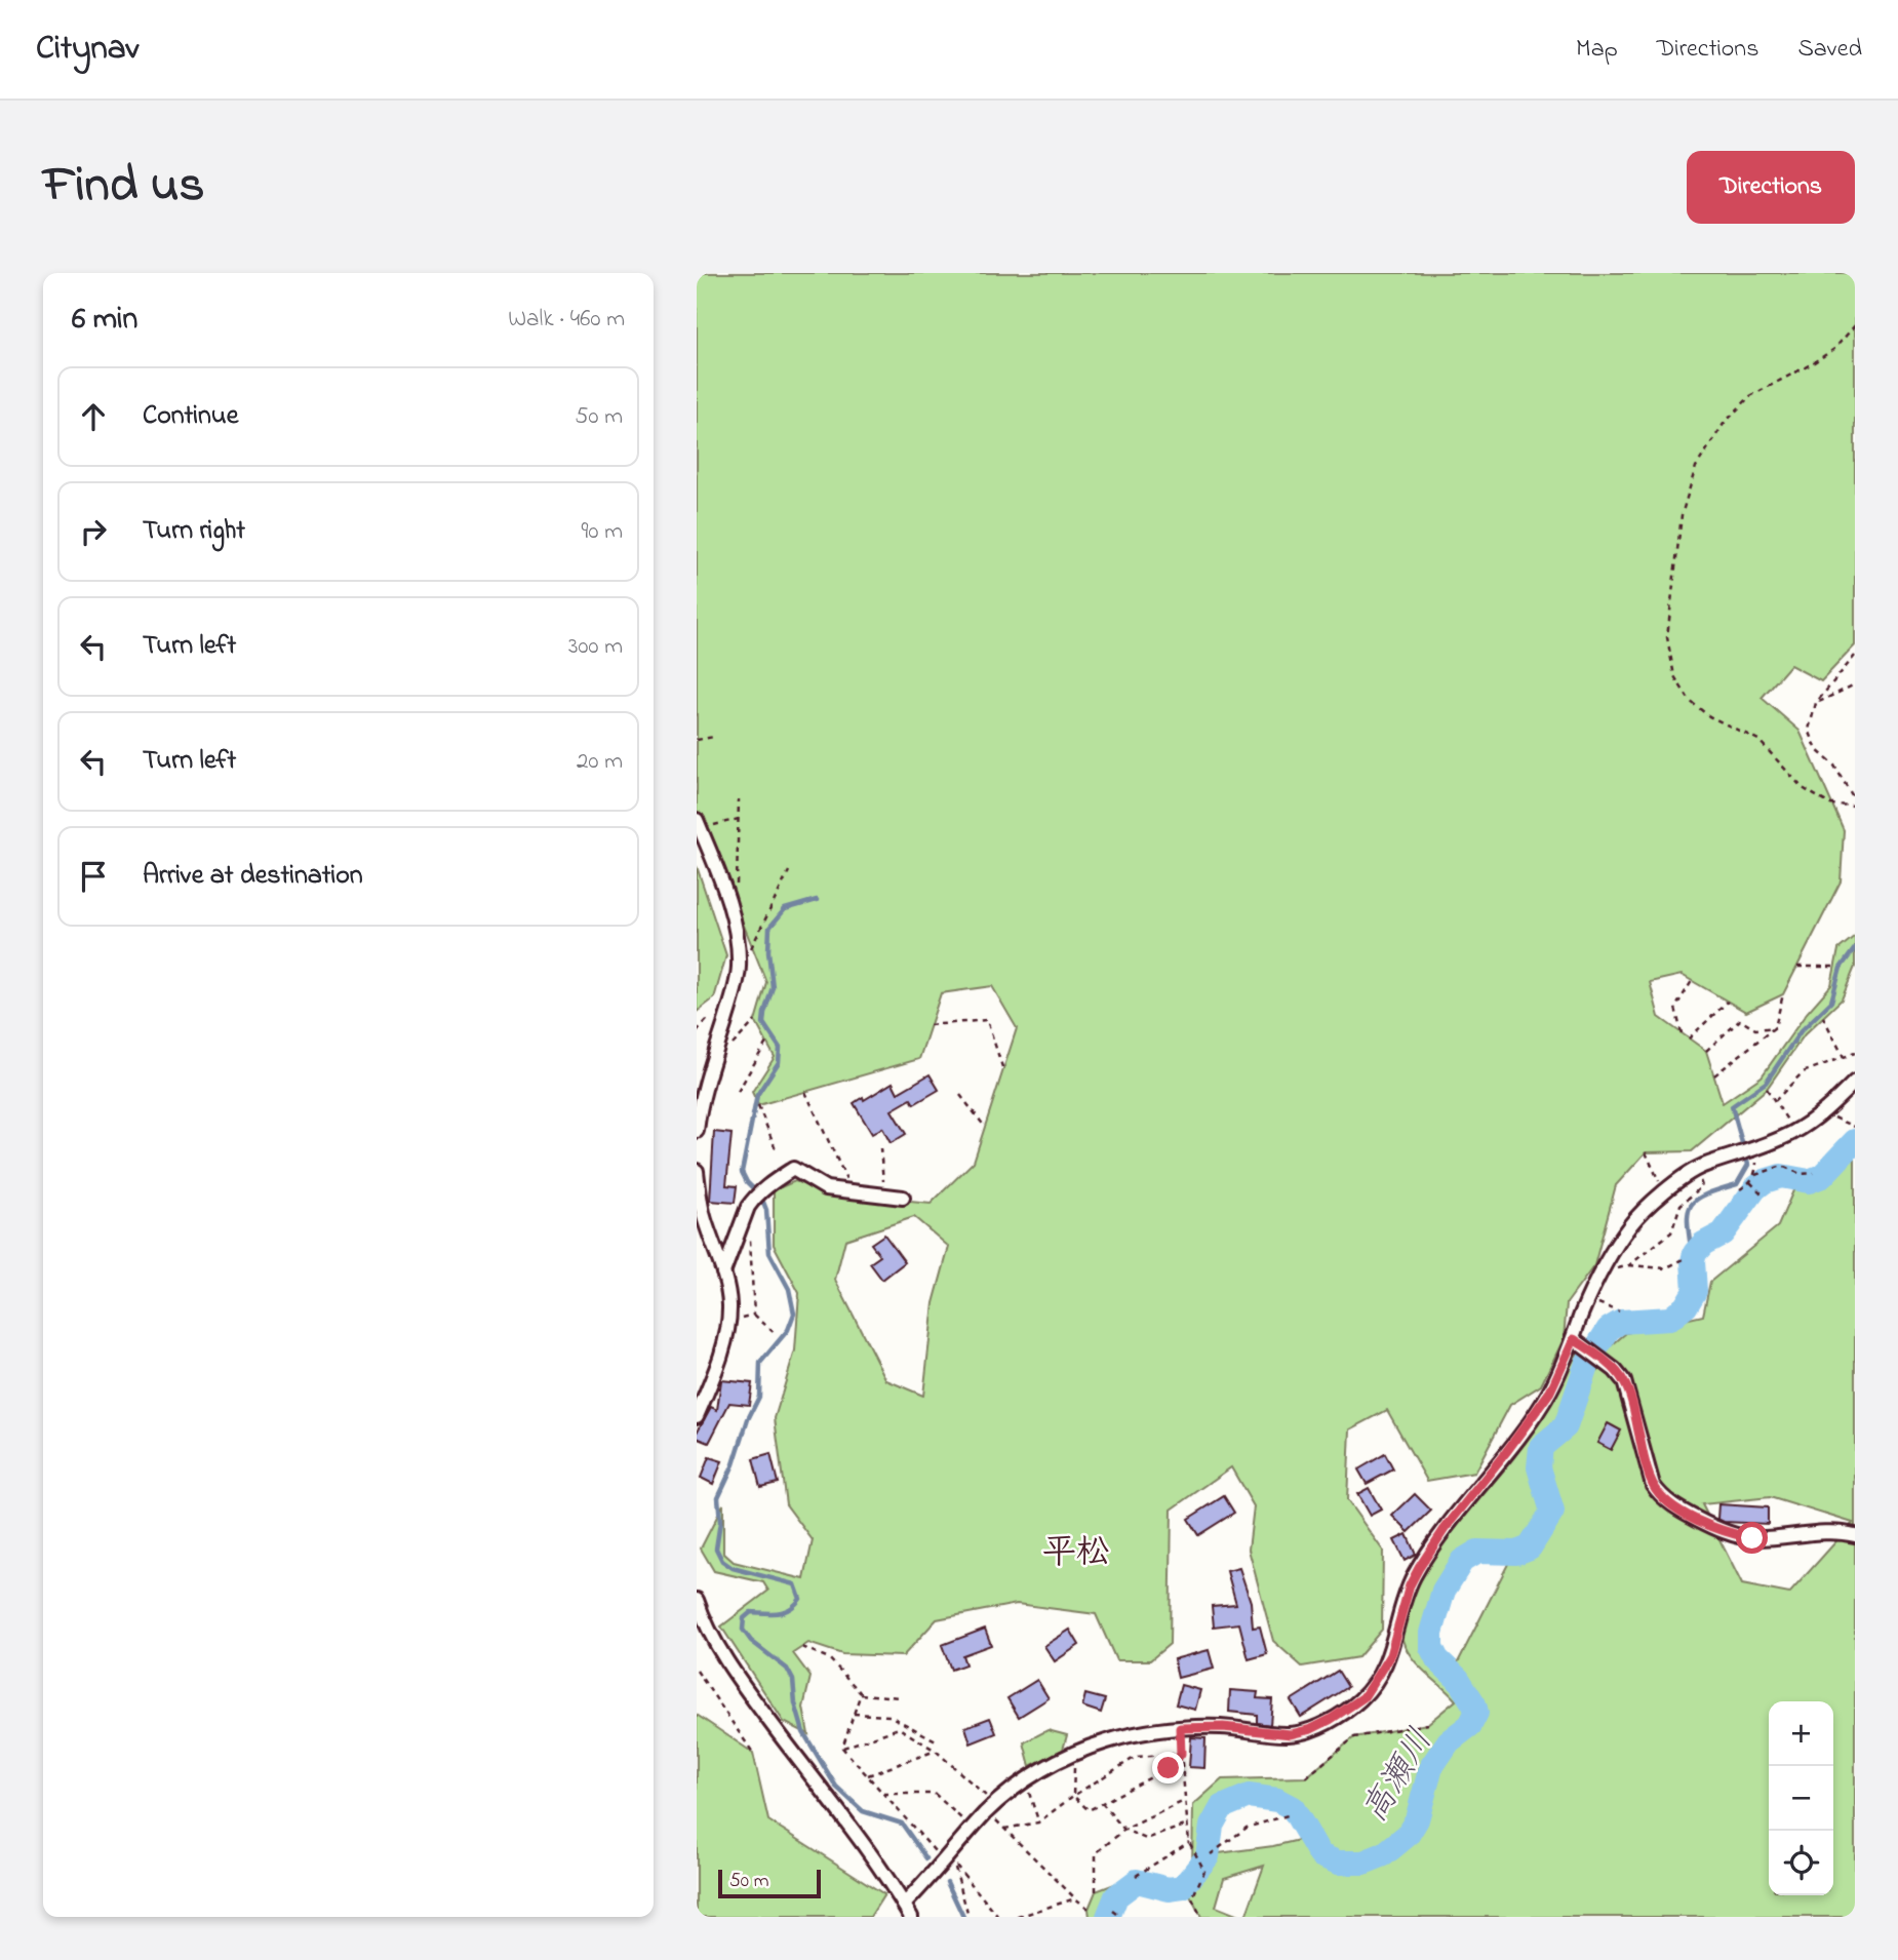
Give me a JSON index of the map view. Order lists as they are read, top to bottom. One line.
{"districts":["平松"],"water":["高瀬川"],"scale_bar":"50 m","page":{"header":"Citynav","nav":["Map","Directions","Saved"],"title":"Find us","buttons":"Directions","heading":["6 min","Walk · 460 m"],"list":[["Continue","50 m"],["Turn right","90 m"],["Turn left","300 m"],["Turn left","20 m"],"Arrive at destination"],"map_buttons":["+","−"],"scale":"50 m"}}
